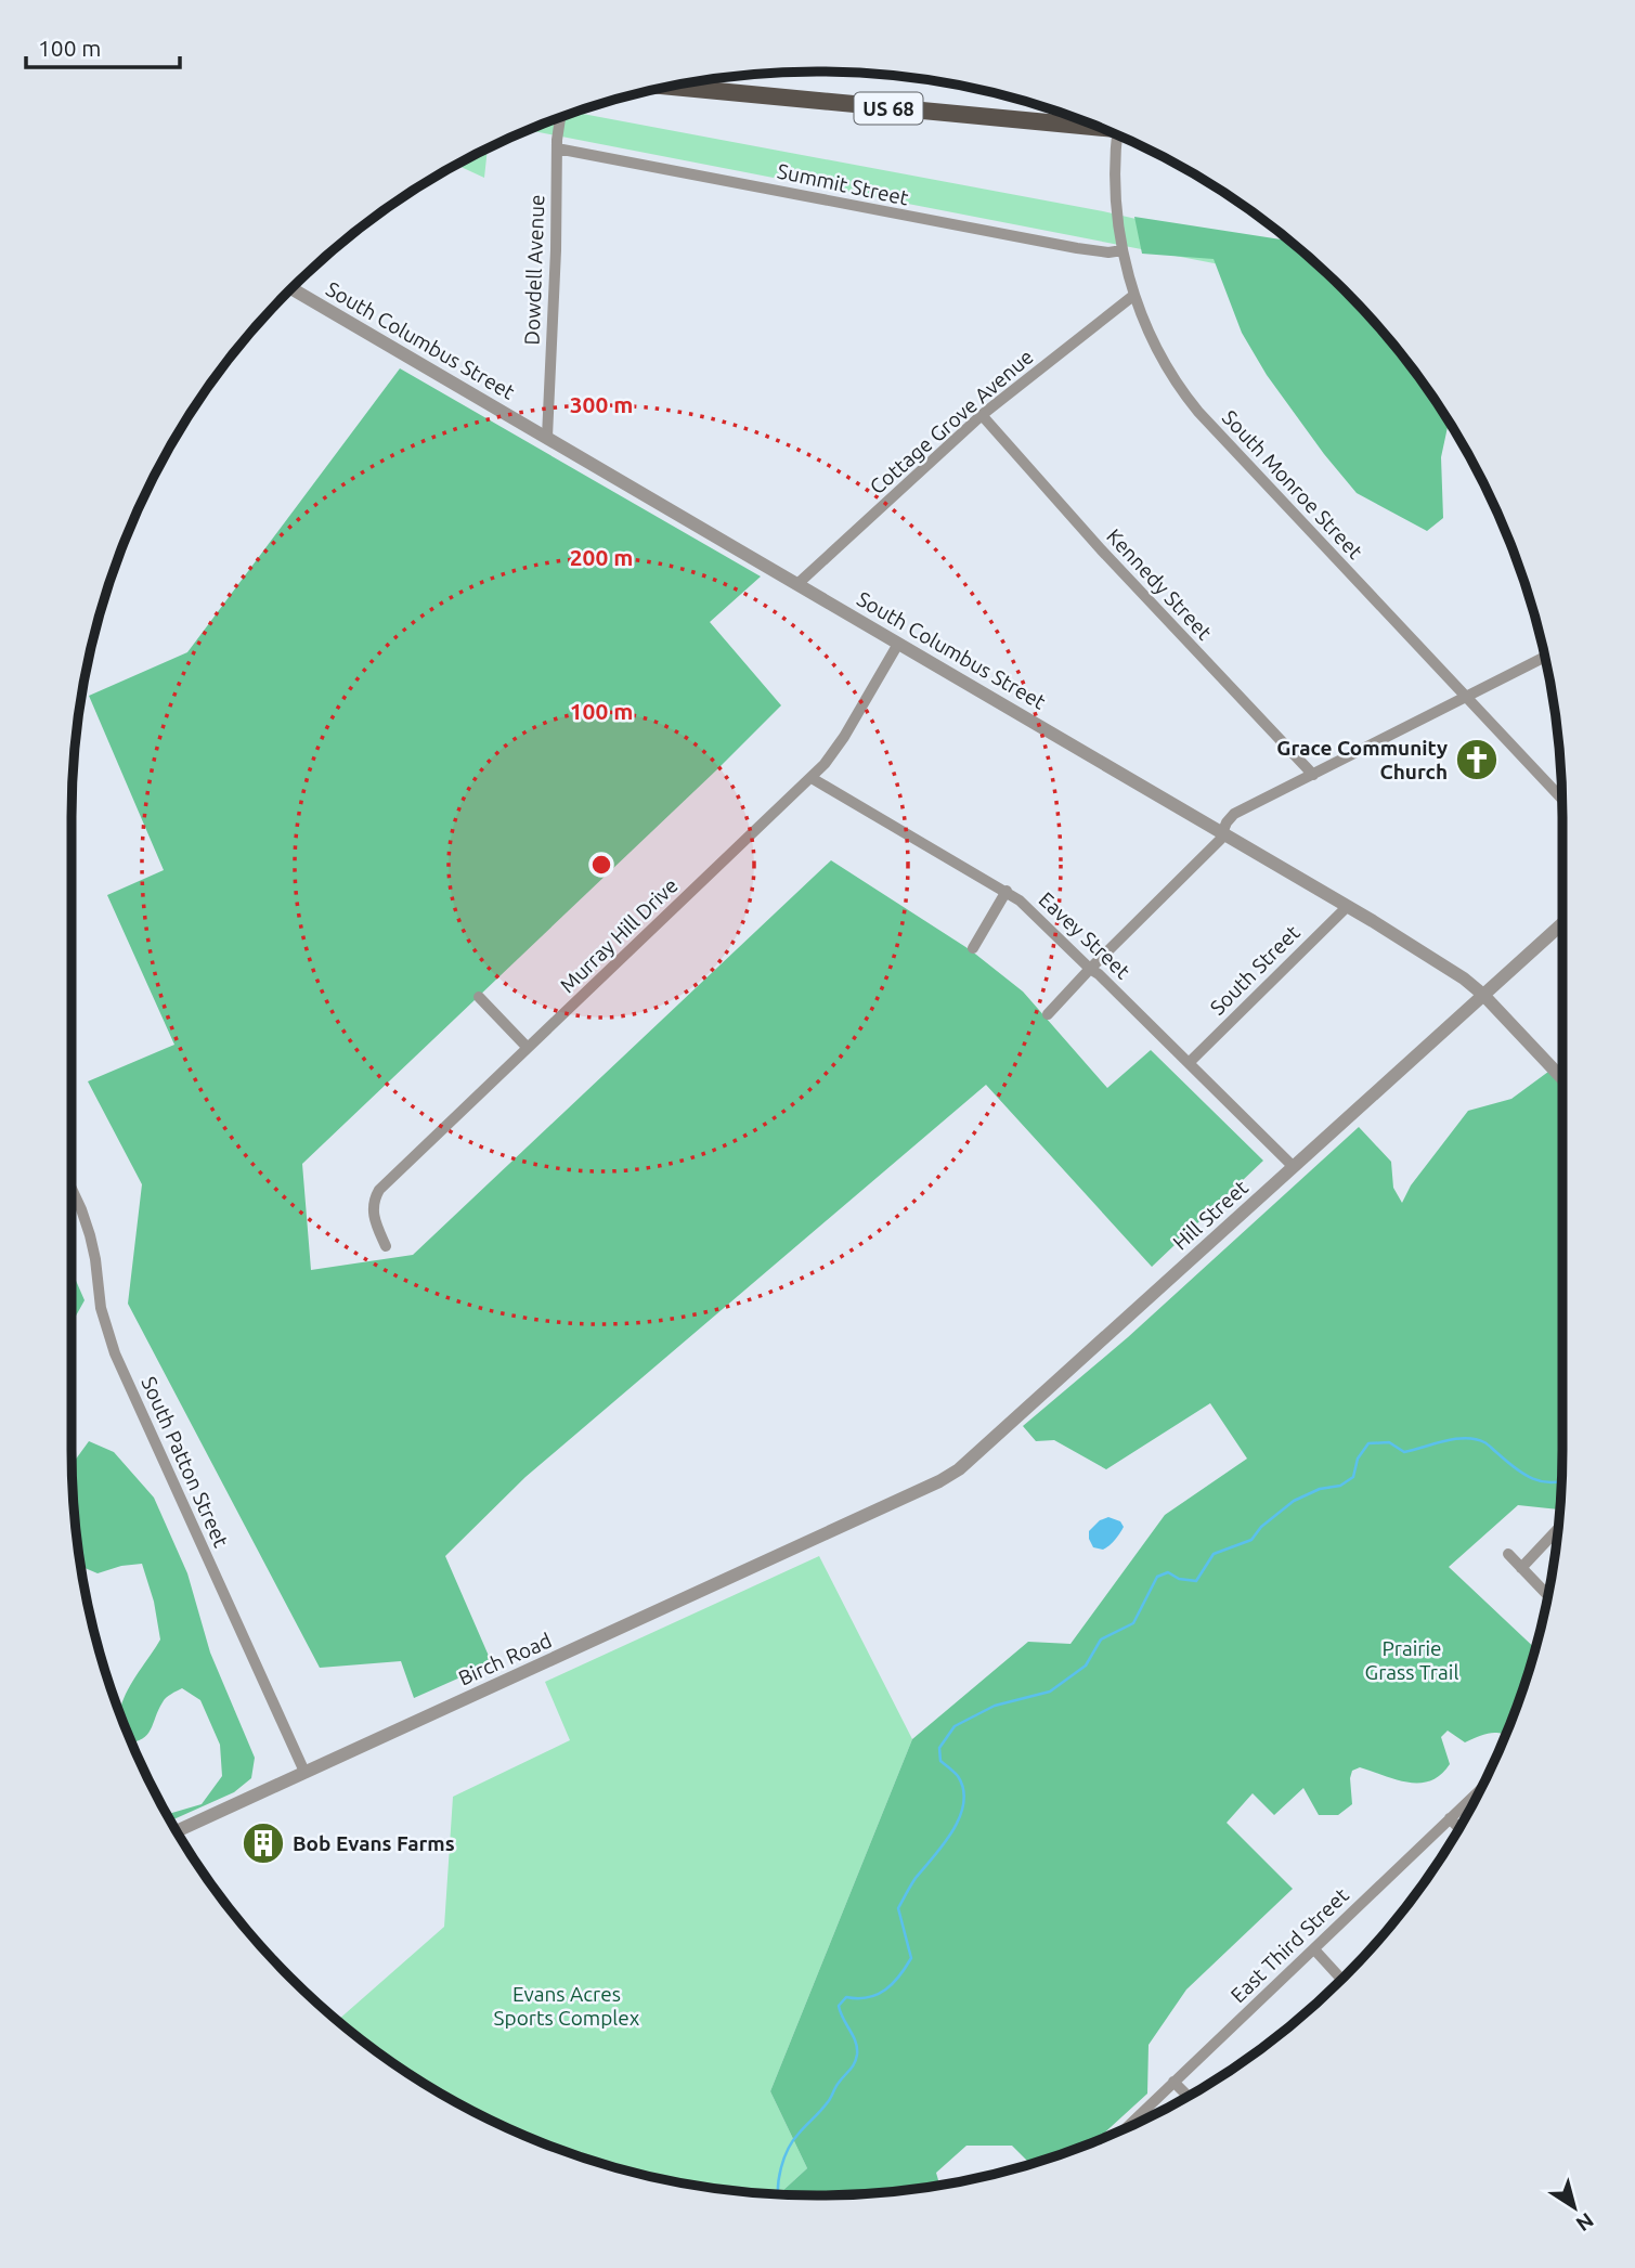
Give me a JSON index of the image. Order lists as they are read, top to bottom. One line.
{"streets":{"main road":["US 68"],"street":["Summit Street","Dowdell Avenue","South Columbus Street","Cottage Grove Avenue","South Monroe Street","Kennedy Street","Murray Hill Drive","Eavey Street","South Street","Hill Street","South Patton Street","Birch Road","East Third Street"]},"crossings":[["Summit Street","Dowdell Avenue"],["Summit Street","South Monroe Street"],["Dowdell Avenue","South Columbus Street"],["South Columbus Street","Cottage Grove Avenue"],["South Columbus Street","Murray Hill Drive"],["South Columbus Street","South Street"],["South Columbus Street","Hill Street"],["Cottage Grove Avenue","South Monroe Street"],["Cottage Grove Avenue","Kennedy Street"],["Murray Hill Drive","Eavey Street"],["Eavey Street","South Street"],["Eavey Street","Hill Street"],["Hill Street","Birch Road"],["South Patton Street","Birch Road"]],"parks":["Prairie Grass Trail","Evans Acres Sports Complex"],"places":{"church":["Grace Community Church"],"building":["Bob Evans Farms"]},"scale_bar":"100 m","north":"bottom right","rings":["300 m","200 m","100 m"]}
